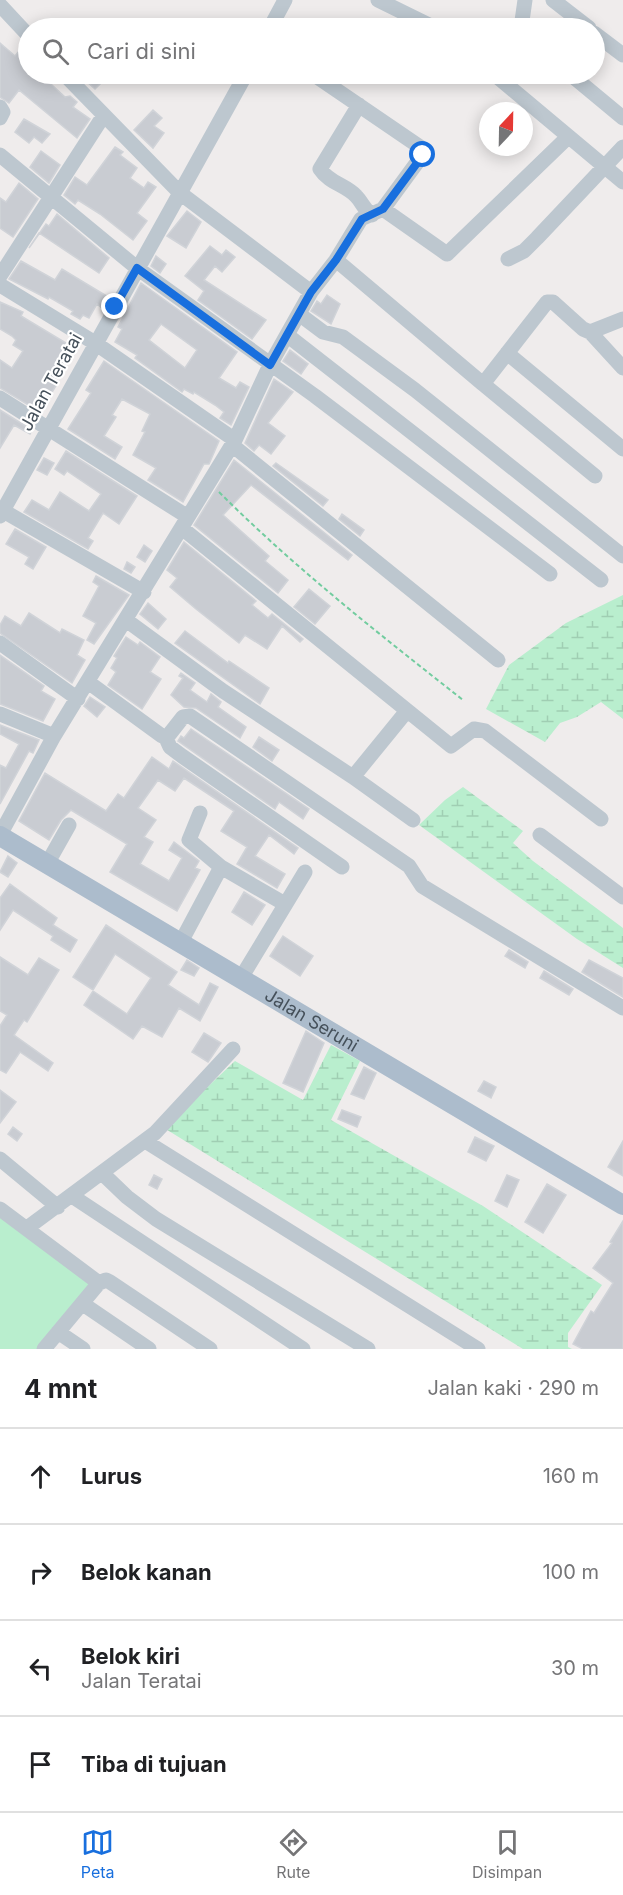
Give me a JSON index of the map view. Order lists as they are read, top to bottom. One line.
{"streets":{"main road":["Jalan Seruni"],"street":["Jalan Teratai"]},"north":"top","page":{"search":"Cari di sini","heading":["4 mnt","Jalan kaki · 290 m"],"list":[["Lurus","160 m"],["Belok kanan","100 m"],["Belok kiri","Jalan Teratai","30 m"],"Tiba di tujuan"],"nav":["Peta","Rute","Disimpan"]}}
